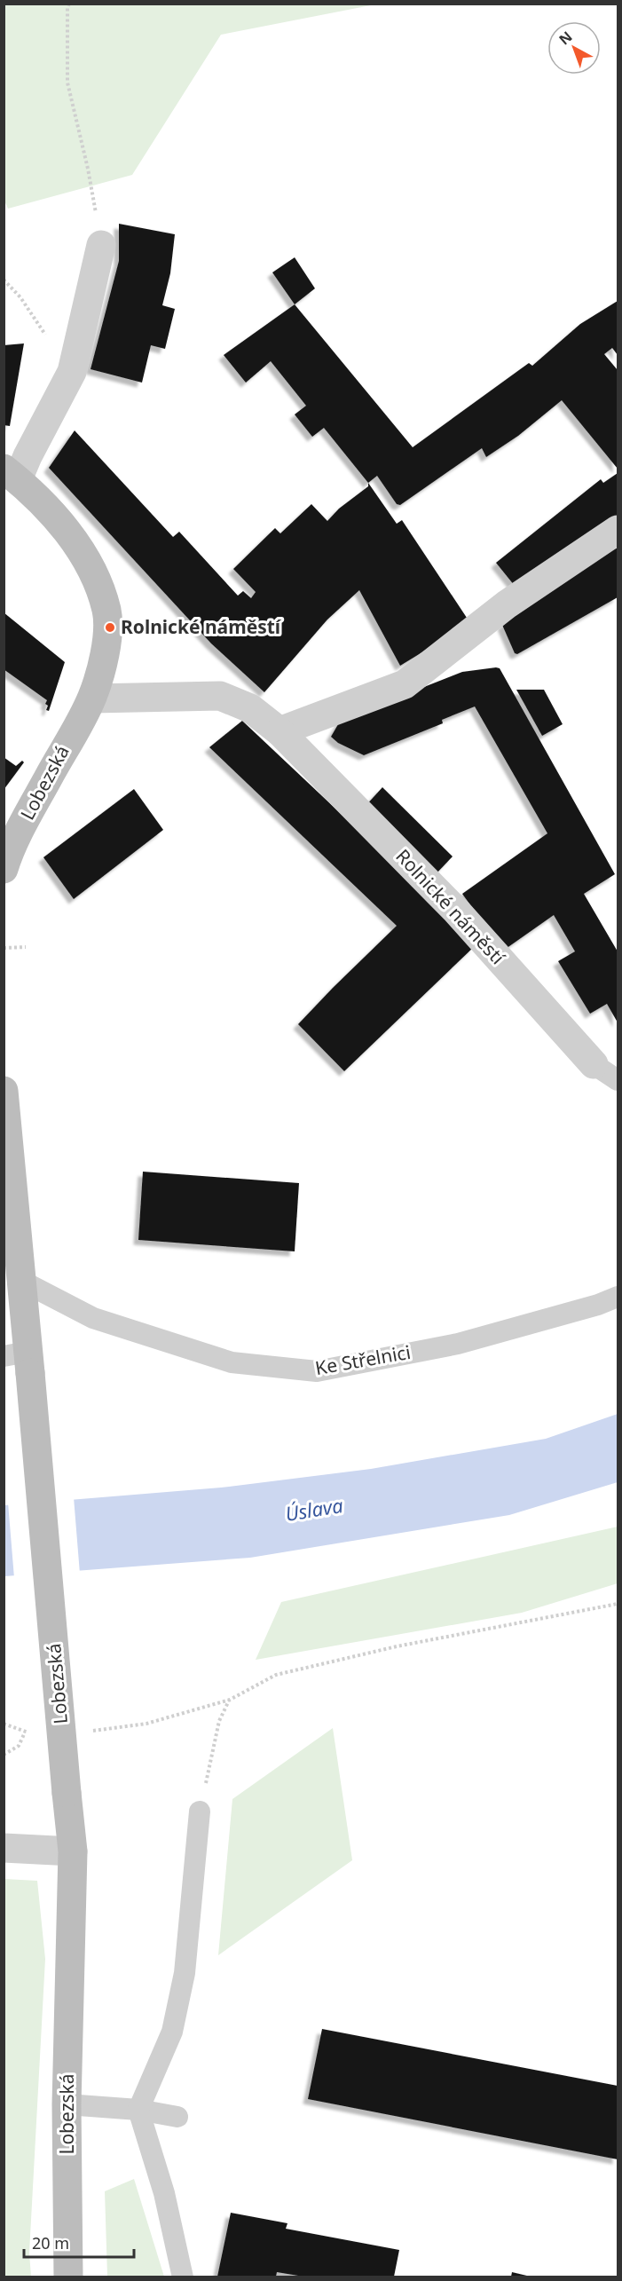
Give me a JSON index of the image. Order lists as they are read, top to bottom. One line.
{"streets":{"street":["Lobezská","Rolnické náměstí"],"lane":["Ke Střelnici"]},"crossings":[["Lobezská","Rolnické náměstí"],["Lobezská","Ke Střelnici"]],"water":["Úslava"],"places":["Rolnické náměstí"],"scale_bar":"20 m","north":"top left"}
